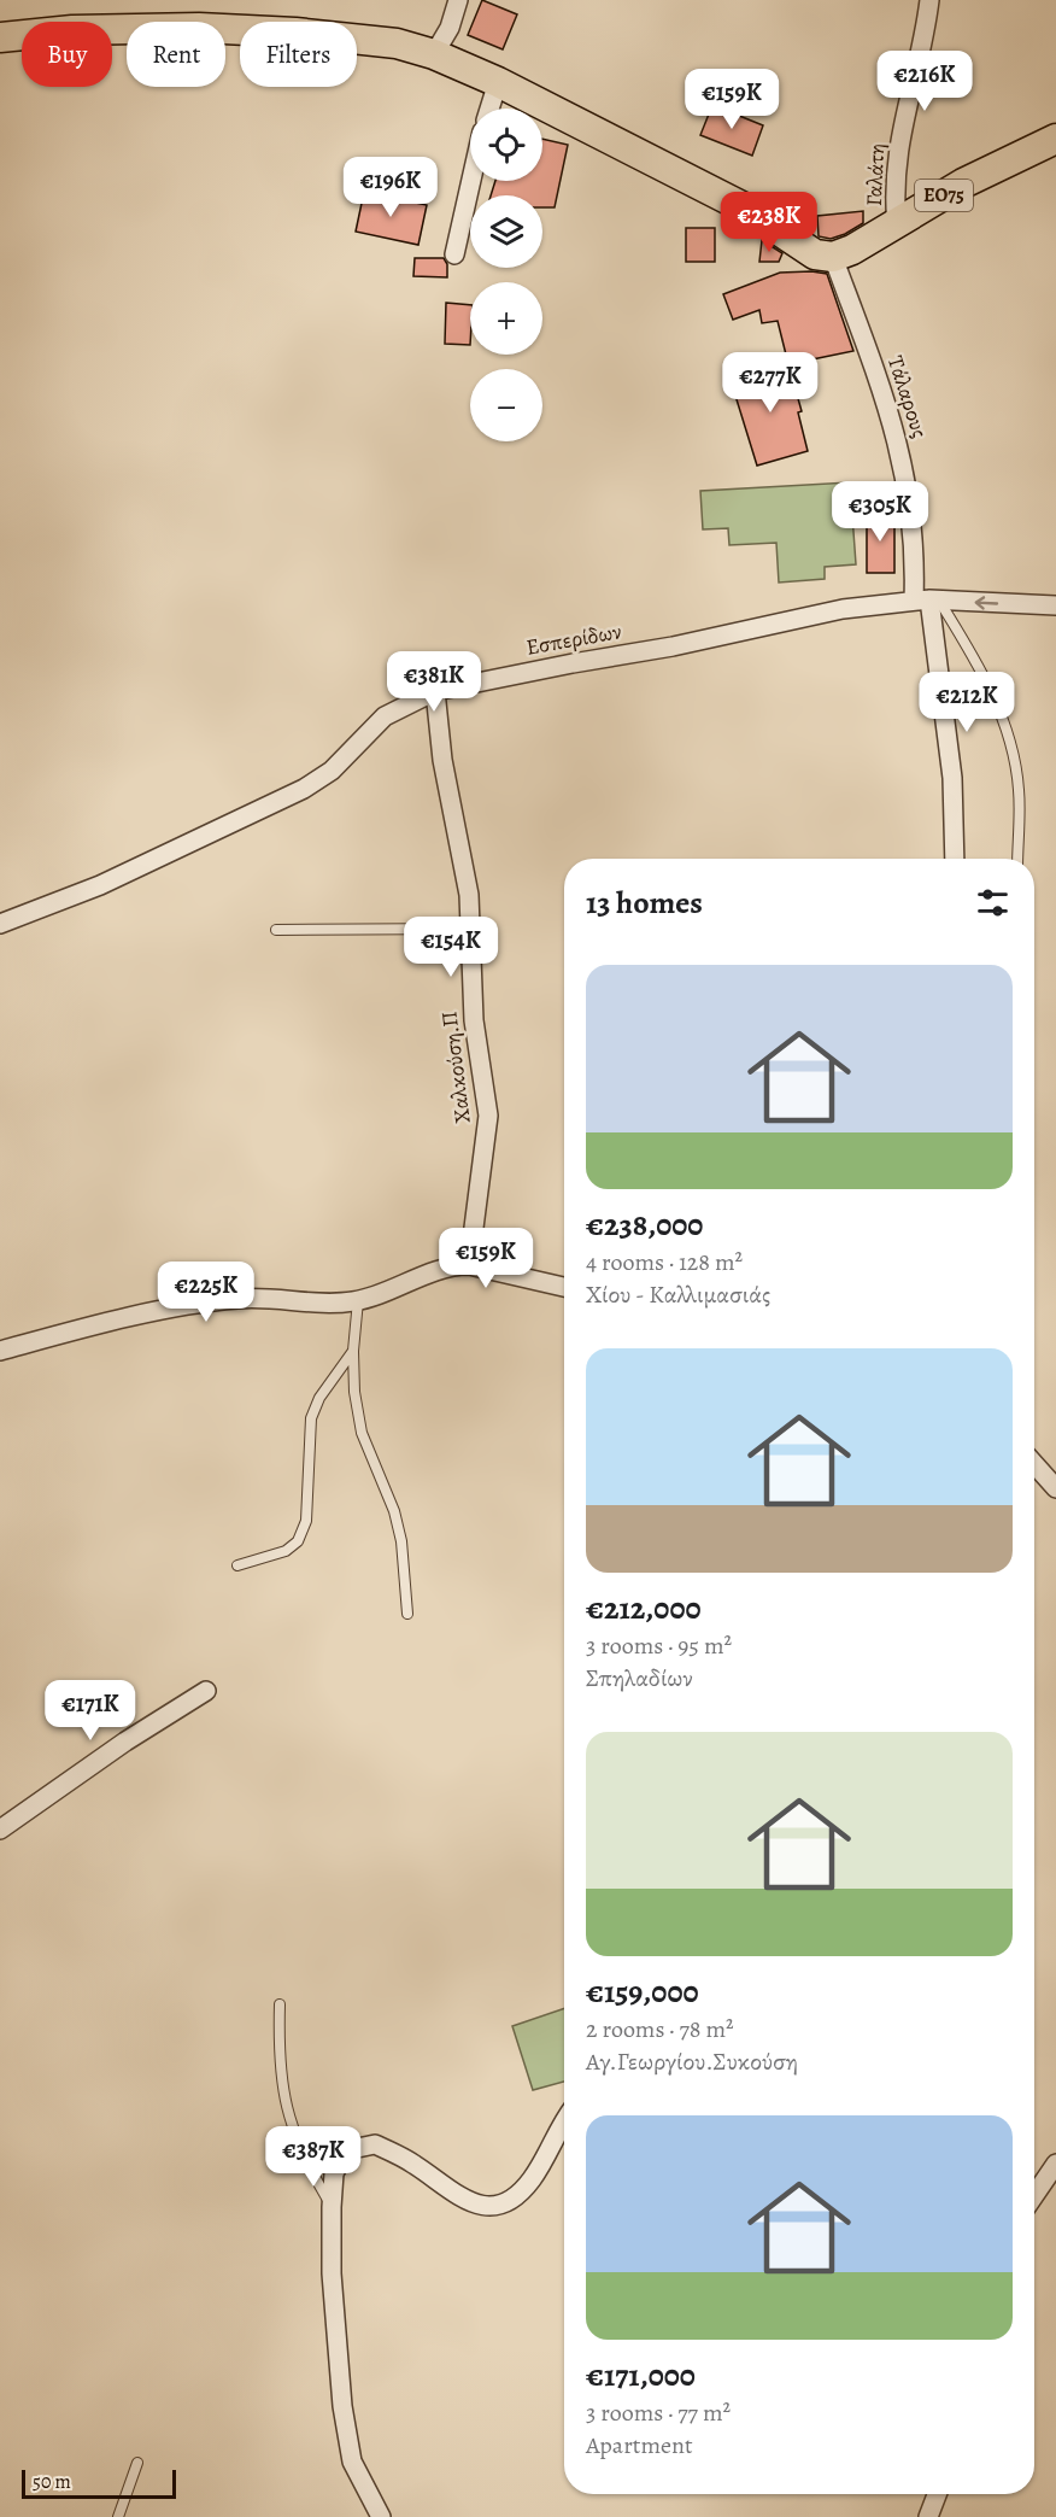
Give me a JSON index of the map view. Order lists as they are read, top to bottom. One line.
{"streets":{"main road":["ΕΟ75"],"street":["Γαλάτη","Τάλαρους","Εσπερίδων","Χαλκούση.Π"]},"crossings":[["Γαλάτη","ΕΟ75"],["ΕΟ75","Τάλαρους"],["Τάλαρους","Εσπερίδων"],["Εσπερίδων","Χαλκούση.Π"]],"scale_bar":"50 m","page":{"chip":["Buy","Rent","Filters"],"price":["€216K","€159K","€196K","€238K","€277K","€305K","€381K","€212K","€154K","€159K","€225K","€171K","€387K"],"map_buttons":["+","−"],"heading":"13 homes","list":[{"name":"€238,000","note":"4 rooms · 128 m² · Χίου - Καλλιμασιάς"},{"name":"€212,000","note":"3 rooms · 95 m² · Σπηλαδίων"},{"name":"€159,000","note":"2 rooms · 78 m² · Αγ.Γεωργίου.Συκούση"},{"name":"€171,000","note":"3 rooms · 77 m² · Apartment"}],"scale":"50 m"}}
